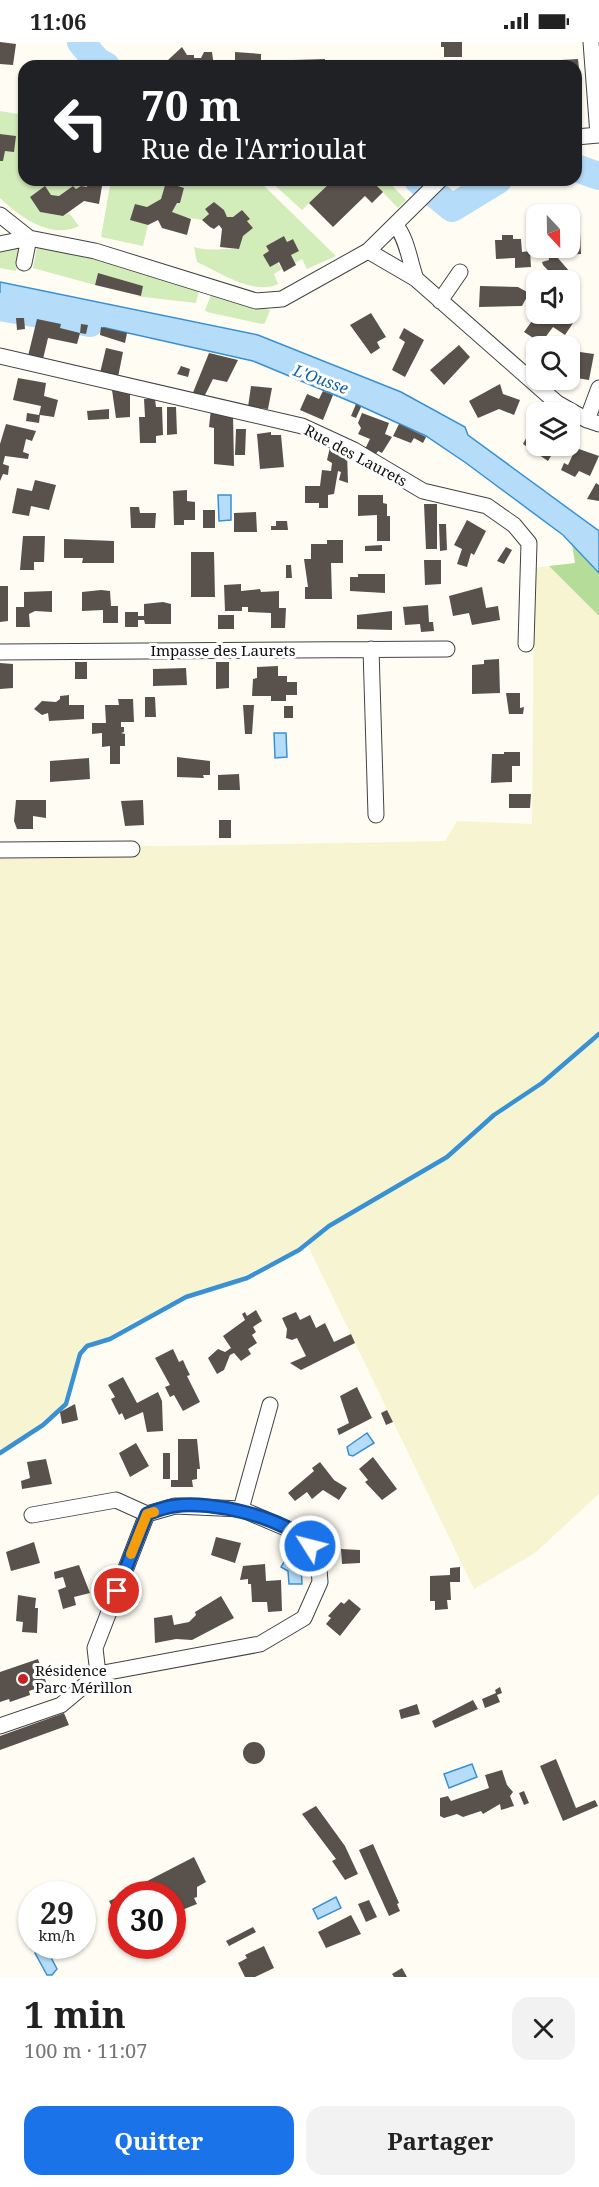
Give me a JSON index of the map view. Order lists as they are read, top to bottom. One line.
{"streets":{"street":["Rue des Laurets","Impasse des Laurets"]},"water":["L'Ousse"],"places":["Résidence Parc Mérillon"],"north":"bottom","page":{"status":"11:06","turn":["70 m","Rue de l'Arrioulat"],"speed":"29 km/h","limit":"30","heading":["1 min","100 m · 11:07"],"buttons":["Quitter","Partager"]}}
